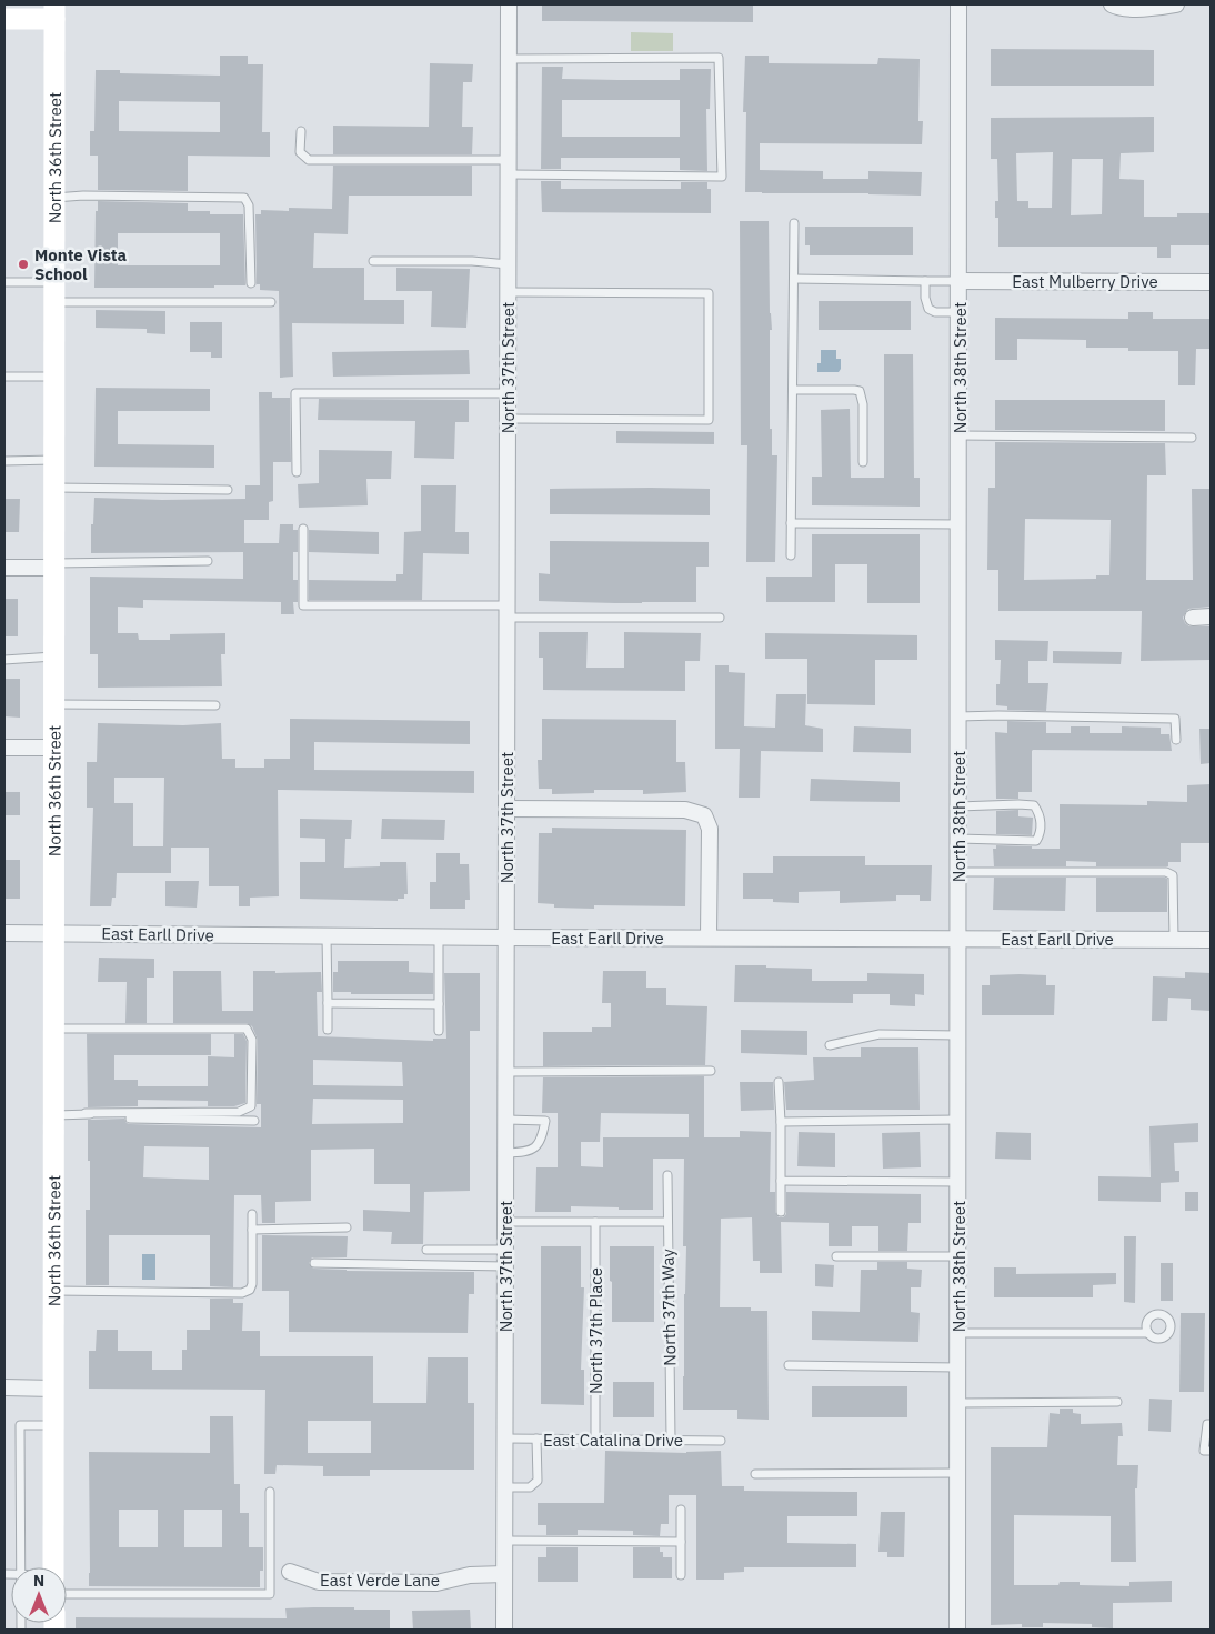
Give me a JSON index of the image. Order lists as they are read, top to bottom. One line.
{"streets":{"main road":["North 36th Street"],"street":["East Mulberry Drive","North 37th Street","North 38th Street","East Earll Drive","East Verde Lane"],"lane":["North 37th Way","North 37th Place","East Catalina Drive"]},"crossings":[["North 36th Street","East Earll Drive"],["East Mulberry Drive","North 38th Street"],["North 37th Street","East Earll Drive"],["North 37th Street","East Catalina Drive"],["North 37th Street","East Verde Lane"],["North 38th Street","East Earll Drive"],["North 37th Way","East Catalina Drive"],["North 37th Place","East Catalina Drive"]],"places":["Monte Vista School"],"north":"top"}
